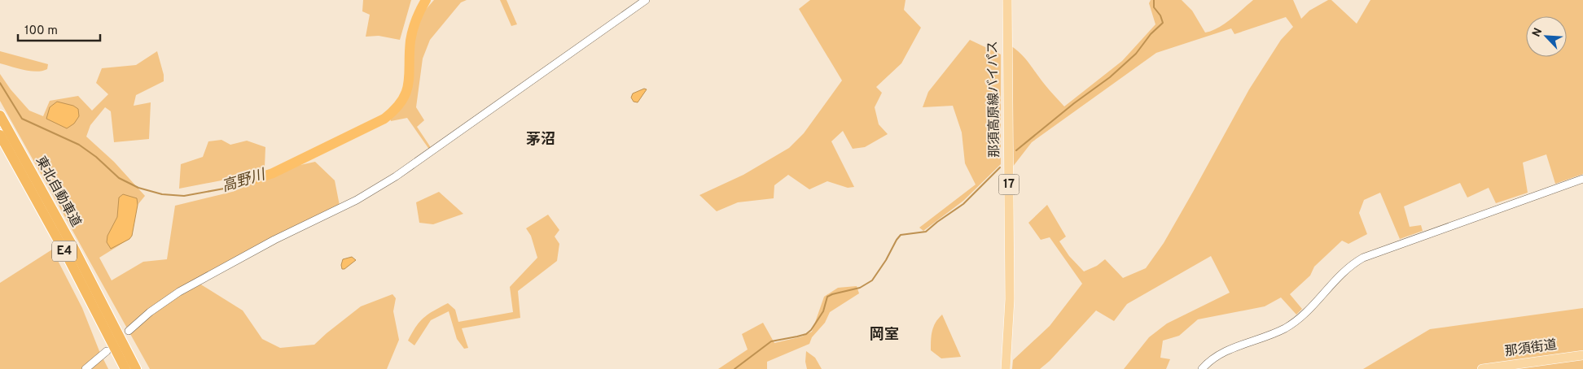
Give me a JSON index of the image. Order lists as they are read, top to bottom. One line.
{"streets":{"highway":["東北自動車道","E4"],"main road":["那須高原線バイパス","17","那須街道"]},"districts":["茅沼","岡室"],"water":["高野川"],"scale_bar":"100 m","north":"top left"}
